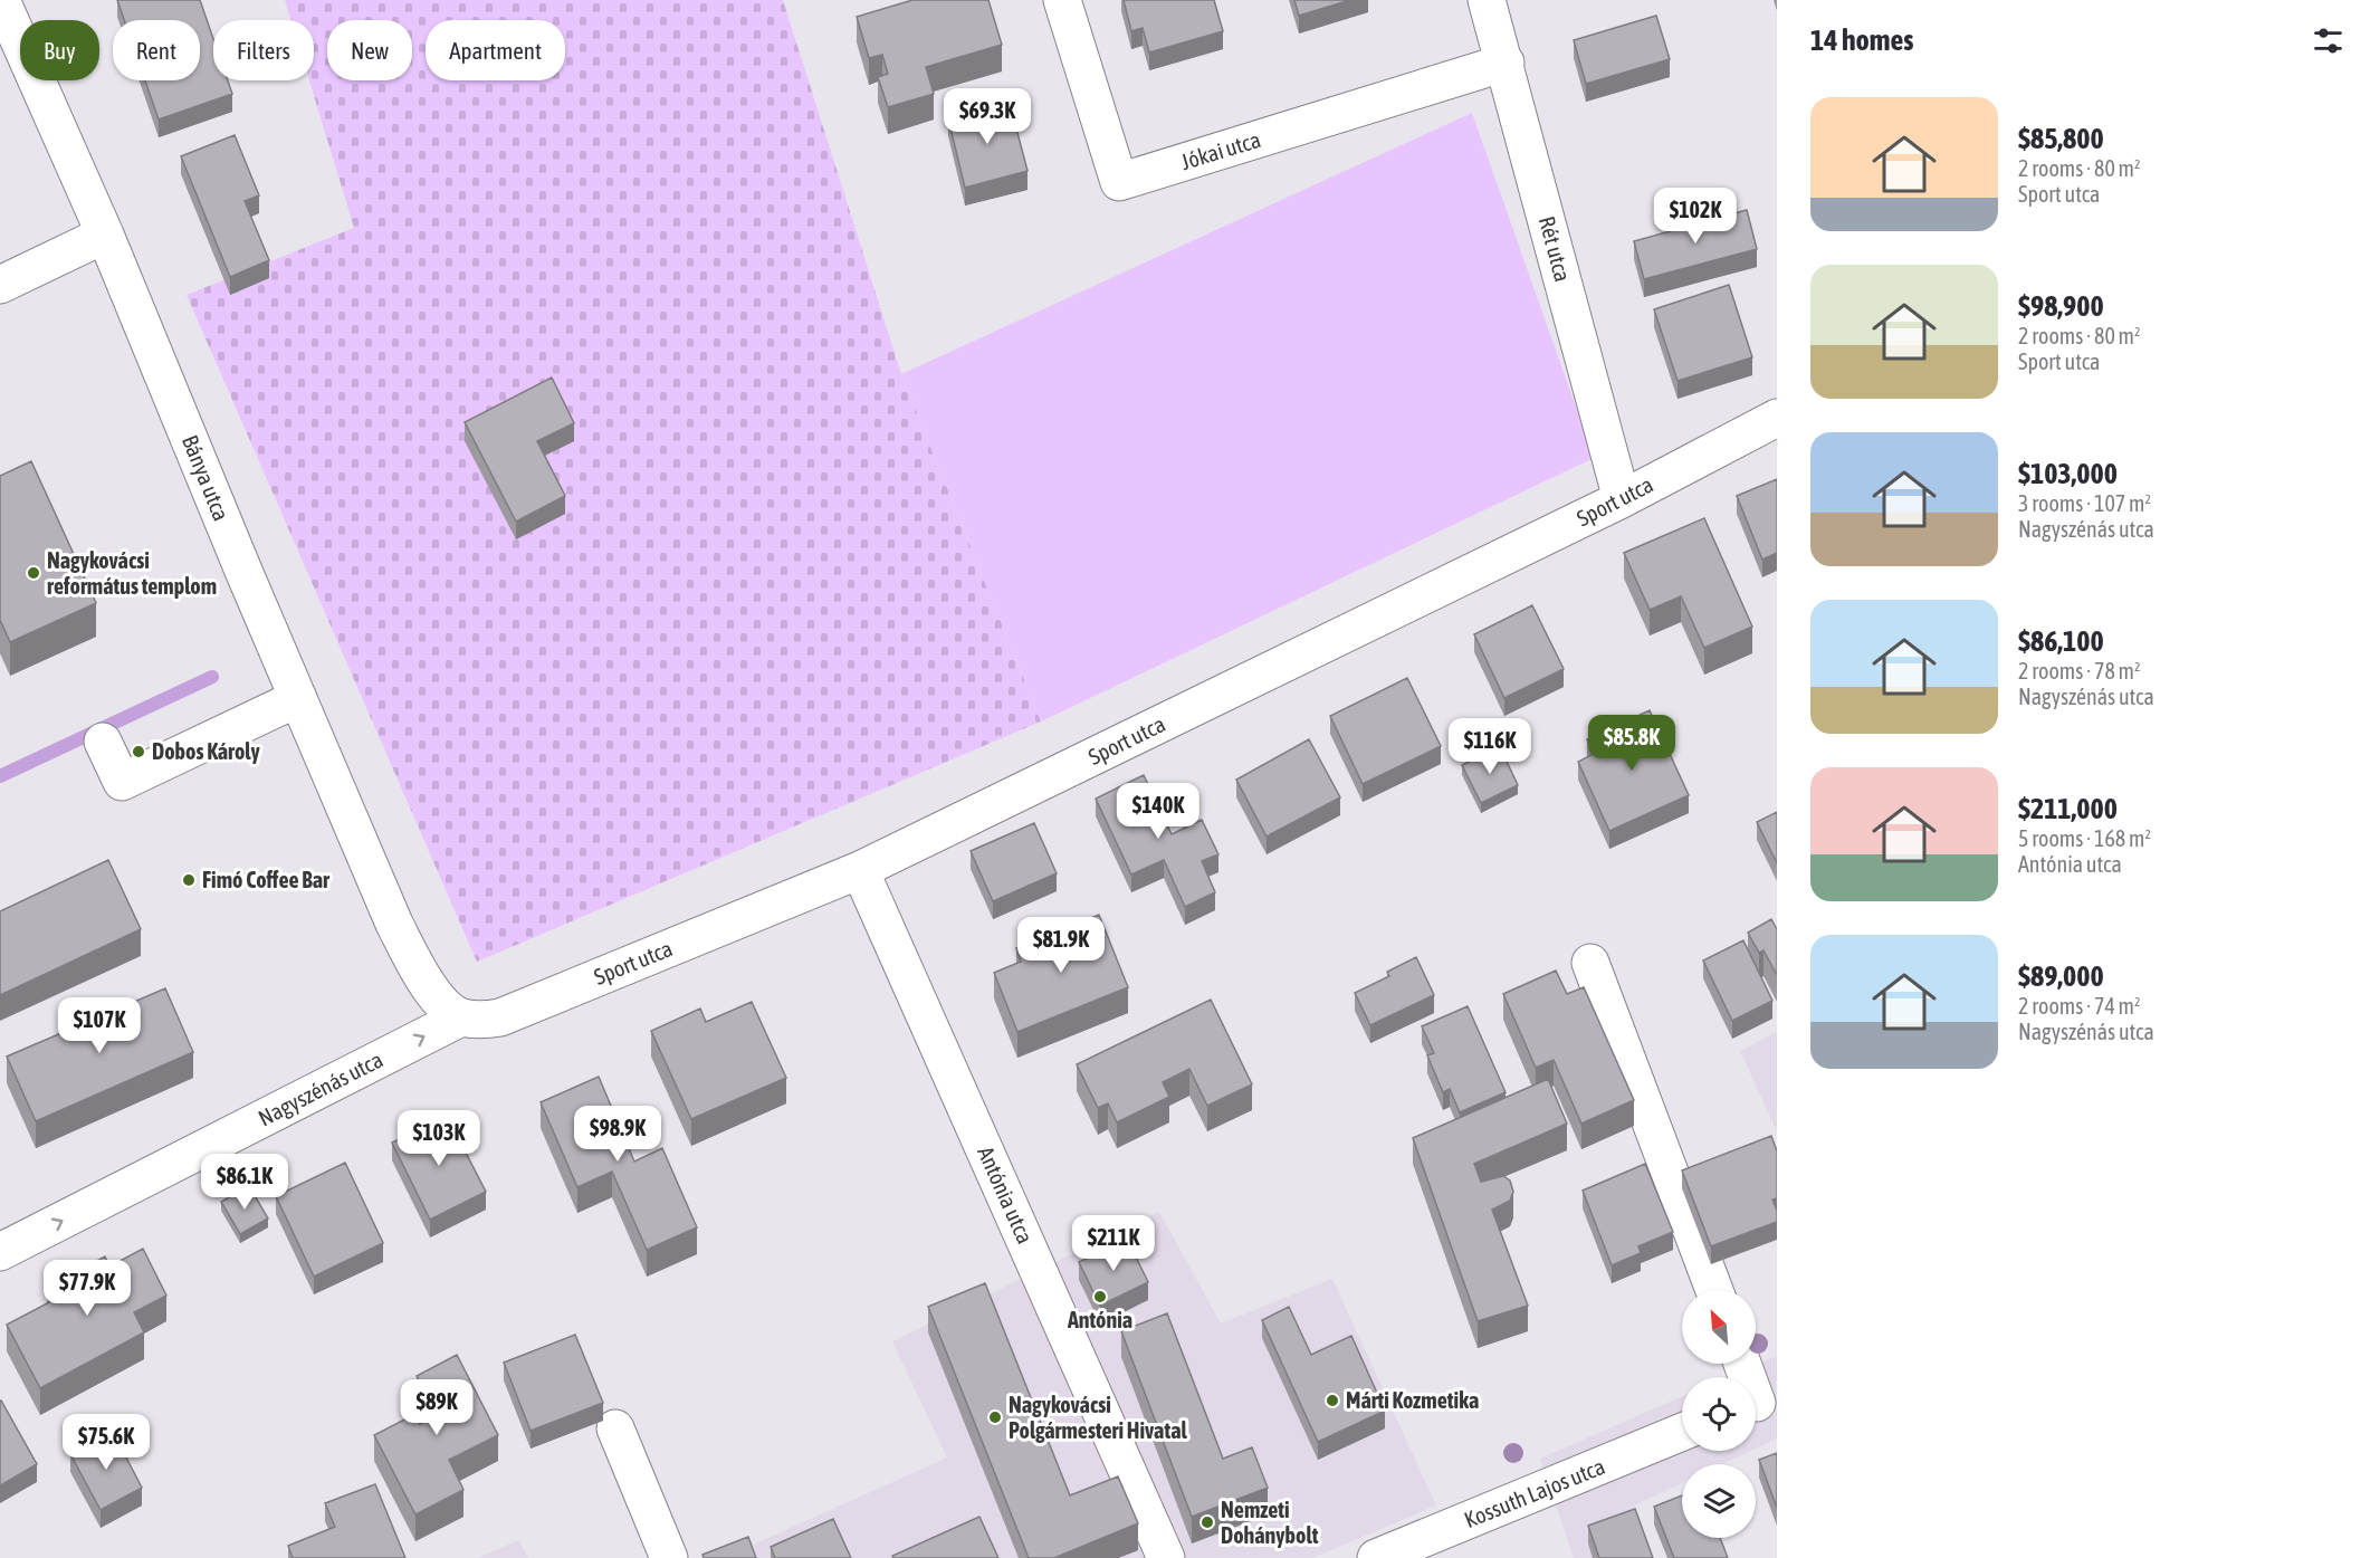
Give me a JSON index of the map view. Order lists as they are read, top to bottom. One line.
{"streets":{"street":["Jókai utca","Rét utca","Bánya utca","Sport utca","Nagyszénás utca","Antónia utca","Kossuth Lajos utca"]},"crossings":[["Jókai utca","Rét utca"],["Rét utca","Sport utca"],["Bánya utca","Sport utca"],["Bánya utca","Nagyszénás utca"],["Sport utca","Nagyszénás utca"],["Sport utca","Antónia utca"]],"one_way":["Nagyszénás utca"],"places":["Nagykovácsi református templom","Dobos Károly","Fimó Coffee Bar","Antónia","Márti Kozmetika","Nagykovácsi Polgármesteri Hivatal","Nemzeti Dohánybolt"],"north":"top left","page":{"heading":"14 homes","chip":["Buy","Rent","Filters","New","Apartment"],"list":[{"name":"$85,800","note":"2 rooms · 80 m² · Sport utca"},{"name":"$98,900","note":"2 rooms · 80 m² · Sport utca"},{"name":"$103,000","note":"3 rooms · 107 m² · Nagyszénás utca"},{"name":"$86,100","note":"2 rooms · 78 m² · Nagyszénás utca"},{"name":"$211,000","note":"5 rooms · 168 m² · Antónia utca"},{"name":"$89,000","note":"2 rooms · 74 m² · Nagyszénás utca"}],"price":["$69.3K","$102K","$85.8K","$116K","$140K","$81.9K","$107K","$98.9K","$103K","$86.1K","$211K","$77.9K","$89K","$75.6K"]}}
